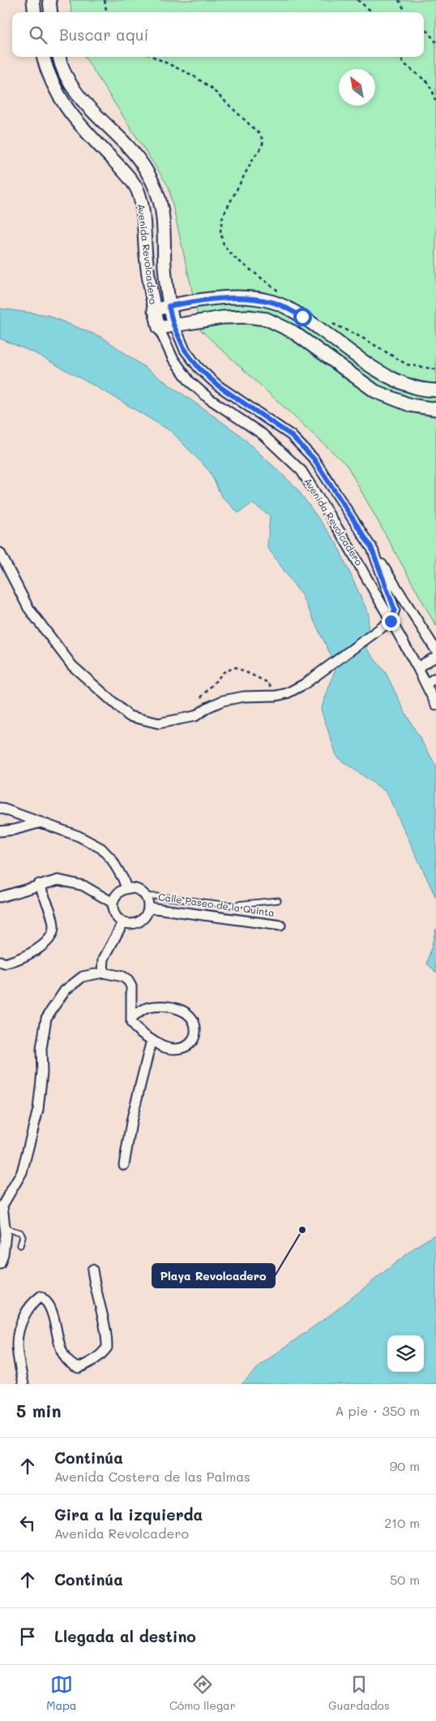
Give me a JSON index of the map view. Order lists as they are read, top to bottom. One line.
{"streets":{"main road":["Avenida Revolcadero"],"street":["Calle Paseo de la Quinta"]},"places":["Playa Revolcadero"],"north":"top left","page":{"search":"Buscar aquí","heading":["5 min","A pie · 350 m"],"list":[["Continúa","Avenida Costera de las Palmas","90 m"],["Gira a la izquierda","Avenida Revolcadero","210 m"],["Continúa","50 m"],"Llegada al destino"],"nav":["Mapa","Cómo llegar","Guardados"]}}
